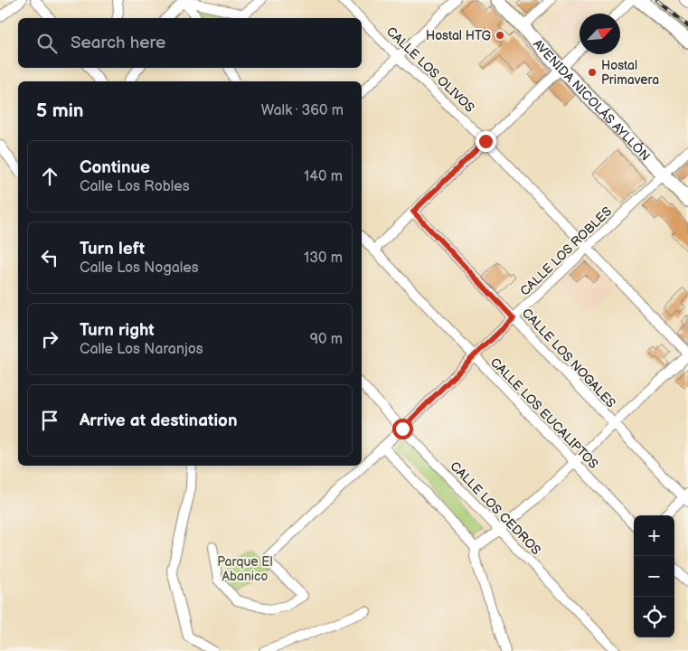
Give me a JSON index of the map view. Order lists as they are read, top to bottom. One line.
{"streets":{"highway":["AVENIDA NICOLÁS AYLLÓN"],"street":["CALLE LOS OLIVOS","CALLE LOS ROBLES","CALLE LOS NOGALES","CALLE LOS EUCALIPTOS","CALLE LOS CEDROS"]},"crossings":[["CALLE LOS OLIVOS","CALLE LOS ROBLES"],["AVENIDA NICOLÁS AYLLÓN","CALLE LOS ROBLES"],["CALLE LOS ROBLES","CALLE LOS NOGALES"],["CALLE LOS ROBLES","CALLE LOS EUCALIPTOS"],["CALLE LOS ROBLES","CALLE LOS CEDROS"]],"parks":["Parque El Abanico"],"places":["Hostal HTG","Hostal Primavera"],"north":"top right","page":{"search":"Search here","heading":["5 min","Walk · 360 m"],"list":[["Continue","Calle Los Robles","140 m"],["Turn left","Calle Los Nogales","130 m"],["Turn right","Calle Los Naranjos","90 m"],"Arrive at destination"],"map_buttons":["+","−"]}}
